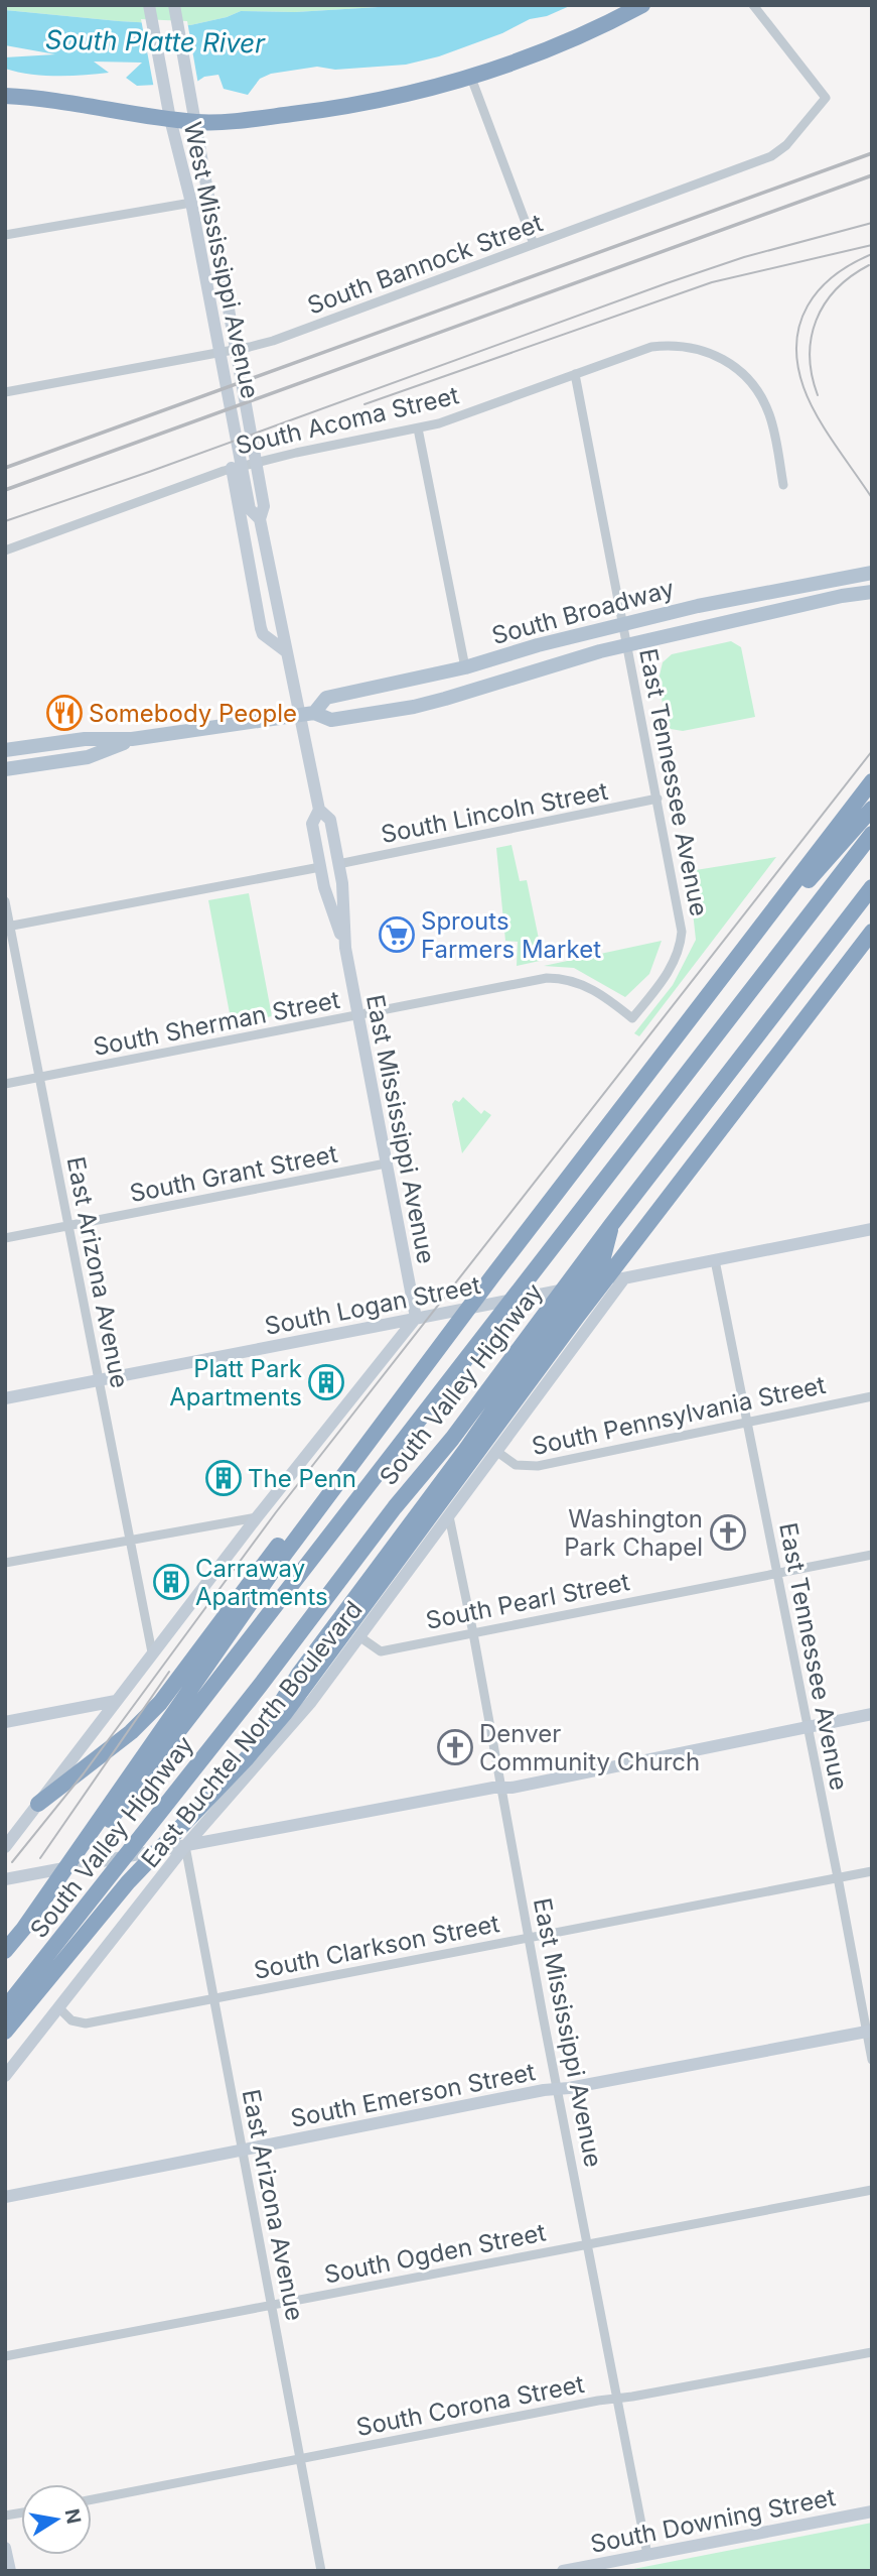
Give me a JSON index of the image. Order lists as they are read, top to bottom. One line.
{"streets":{"highway":["South Valley Highway"],"main road":["West Mississippi Avenue","South Broadway","East Mississippi Avenue","South Logan Street","East Buchtel North Boulevard","South Emerson Street","South Downing Street"],"street":["South Bannock Street","South Acoma Street","East Tennessee Avenue","South Lincoln Street","South Sherman Street","South Grant Street","East Arizona Avenue","South Pennsylvania Street","South Pearl Street","South Clarkson Street","South Ogden Street","South Corona Street"]},"crossings":[["West Mississippi Avenue","South Broadway"],["West Mississippi Avenue","East Mississippi Avenue"],["South Acoma Street","East Tennessee Avenue"],["South Broadway","East Tennessee Avenue"],["South Broadway","East Mississippi Avenue"],["East Tennessee Avenue","South Lincoln Street"],["East Tennessee Avenue","South Sherman Street"],["East Tennessee Avenue","South Logan Street"],["East Tennessee Avenue","South Pennsylvania Street"],["East Tennessee Avenue","South Pearl Street"],["East Tennessee Avenue","South Clarkson Street"],["East Tennessee Avenue","South Emerson Street"],["South Lincoln Street","East Mississippi Avenue"],["South Sherman Street","East Mississippi Avenue"],["South Sherman Street","East Arizona Avenue"],["East Mississippi Avenue","South Grant Street"],["East Mississippi Avenue","South Logan Street"],["East Mississippi Avenue","South Pearl Street"],["East Mississippi Avenue","East Buchtel North Boulevard"],["East Mississippi Avenue","South Clarkson Street"],["East Mississippi Avenue","South Emerson Street"],["East Mississippi Avenue","South Ogden Street"],["East Mississippi Avenue","South Corona Street"],["East Mississippi Avenue","South Downing Street"],["South Grant Street","East Arizona Avenue"],["East Arizona Avenue","South Logan Street"],["East Arizona Avenue","East Buchtel North Boulevard"],["East Arizona Avenue","South Clarkson Street"],["East Arizona Avenue","South Emerson Street"],["East Arizona Avenue","South Ogden Street"],["East Arizona Avenue","South Corona Street"],["South Logan Street","East Buchtel North Boulevard"],["South Pennsylvania Street","East Buchtel North Boulevard"],["South Pearl Street","East Buchtel North Boulevard"],["East Buchtel North Boulevard","South Clarkson Street"]],"water":["South Platte River"],"places":{"restaurant":["Somebody People"],"supermarket":["Sprouts Farmers Market"],"building":["Platt Park Apartments","The Penn","Carraway Apartments"],"church":["Washington Park Chapel","Denver Community Church"]},"north":"right"}
